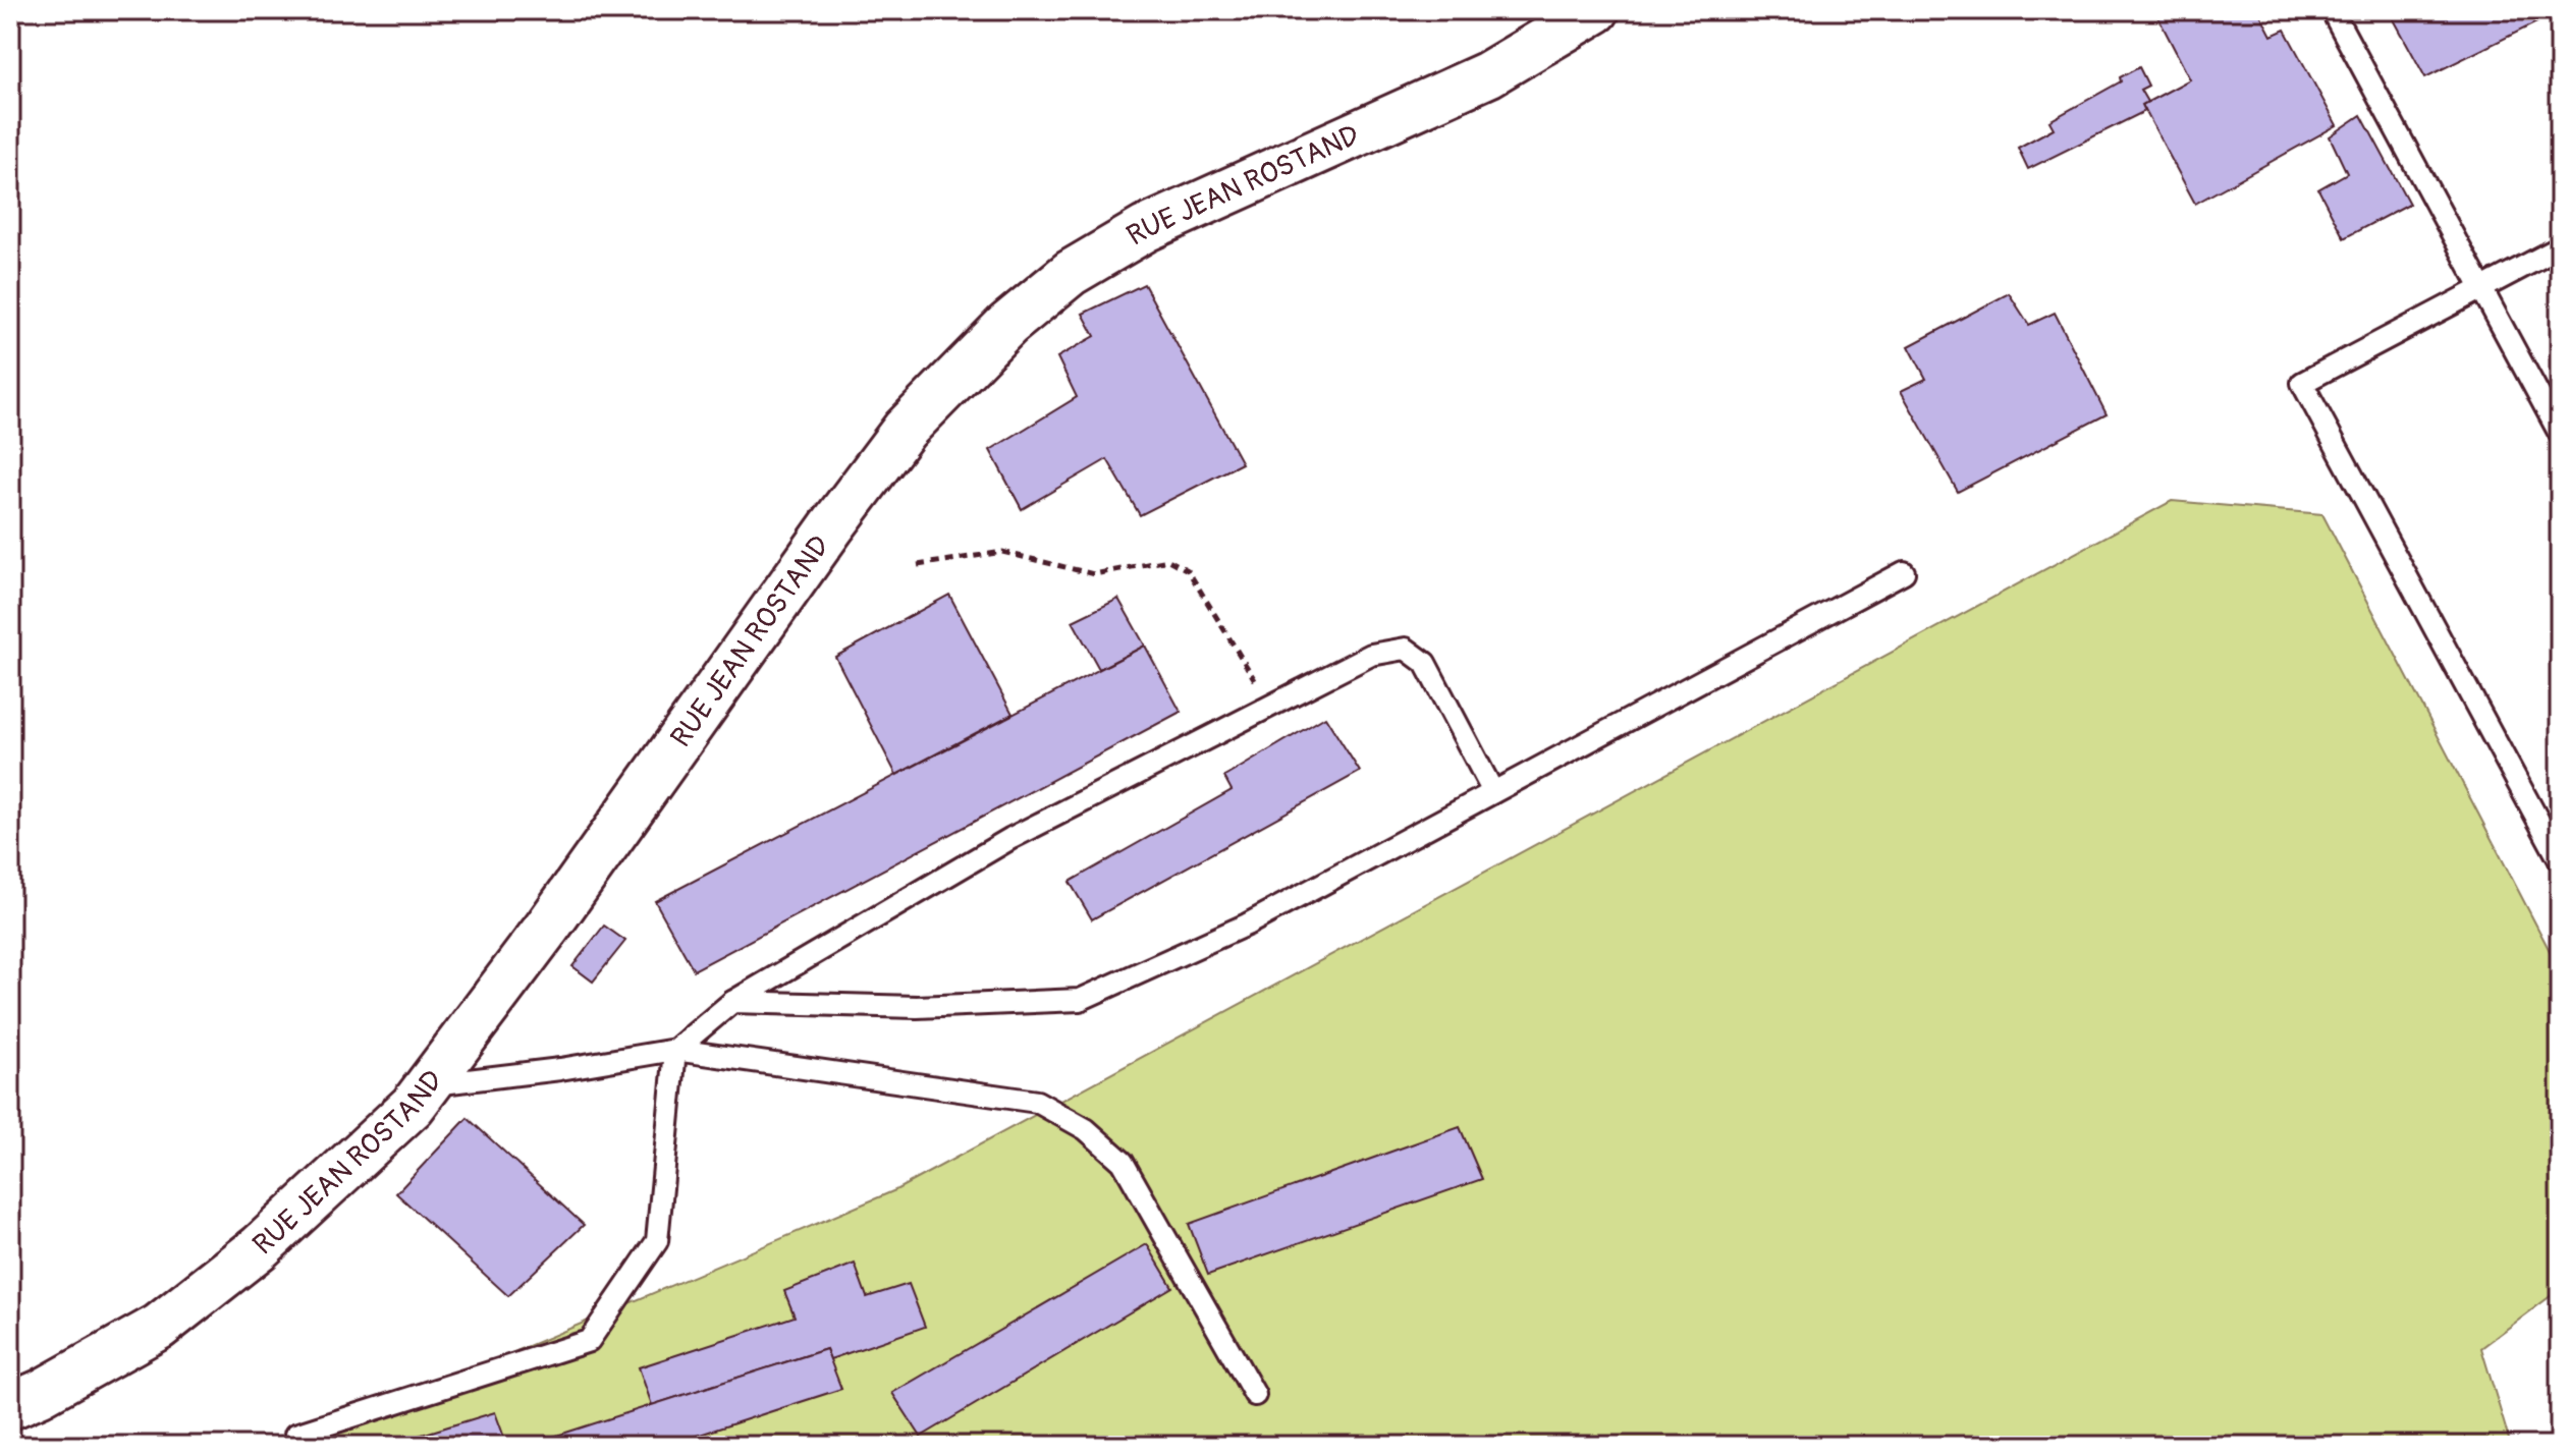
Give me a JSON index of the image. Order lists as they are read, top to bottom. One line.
{"streets":{"street":["RUE JEAN ROSTAND"]}}
